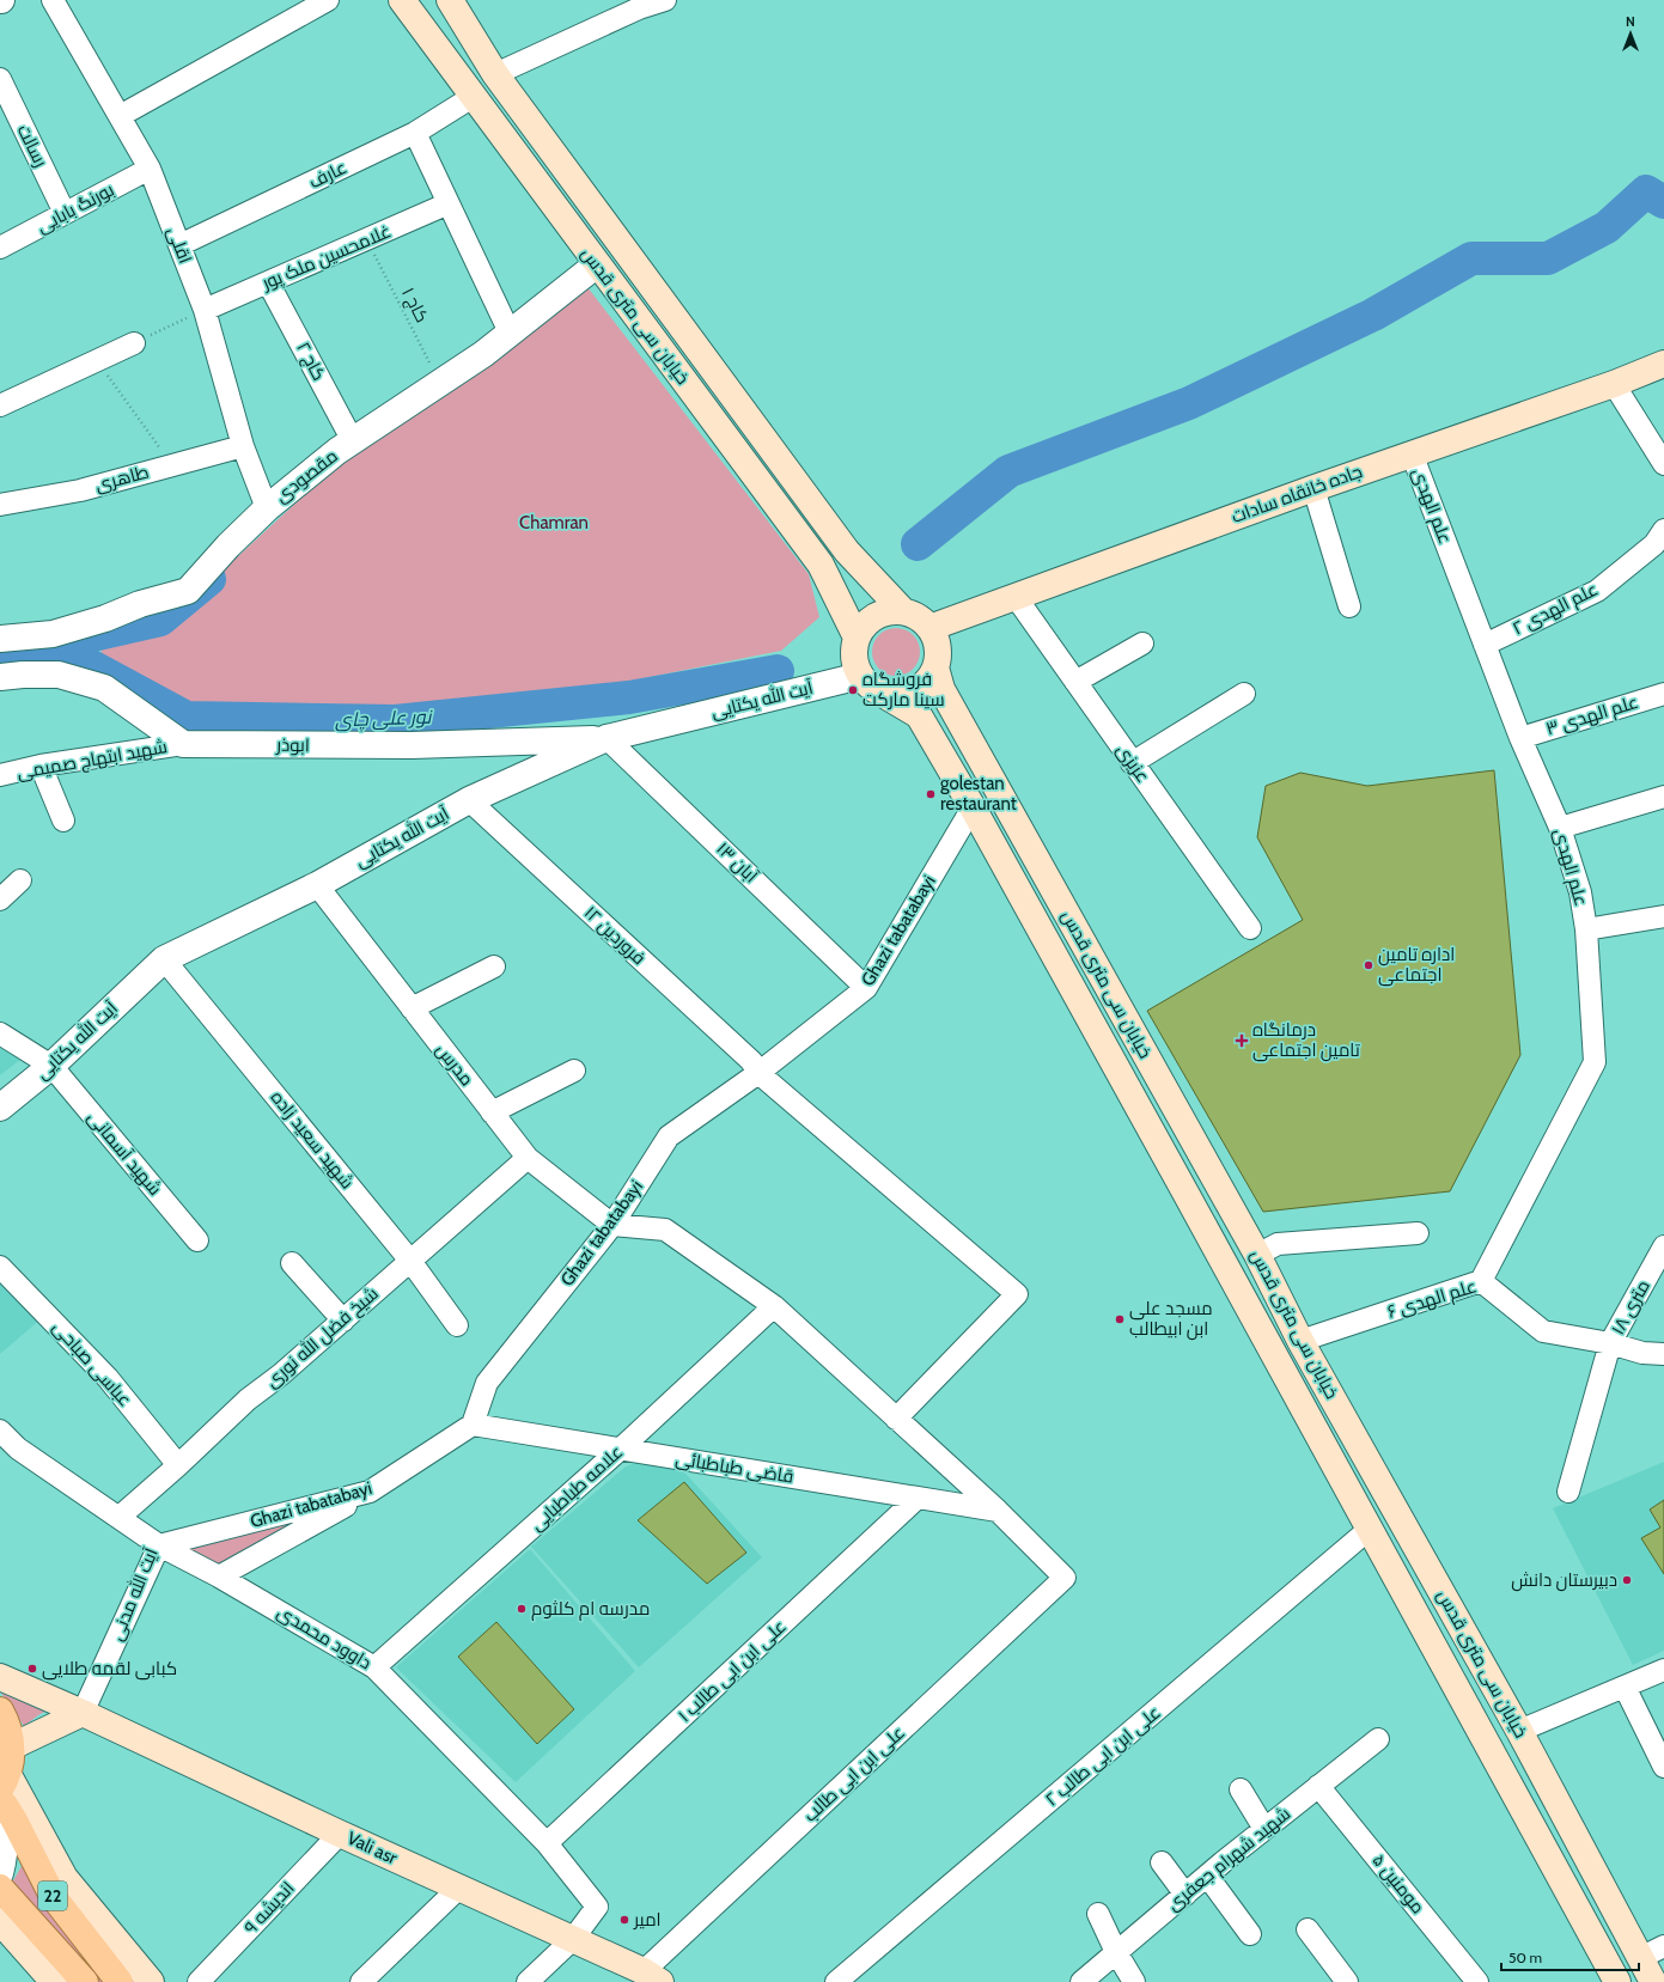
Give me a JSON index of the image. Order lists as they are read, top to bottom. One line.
{"streets":{"main road":["خیابان سی متری قدس","جاده خانقاه سادات","Vali asr","22"],"street":["رسالت","عارف","بورنگ بابایی","اقلی","غلامحسین ملک پور","کاج ۲","مقصودی","طاهری","علم الهدی","علم الهدی ۲","آیت الله یکتایی","علم الهدی ۳","ابوذر","شهید ابتهاج صمیمی","عزیزی","۱۳ آبان","Ghazi tabatabayi","۱۲ فروردین","مدرس","شهید سعید زاده","شهید آسمانی","علم الهدی ۶","۱۸ متری","شیخ فضل الله نوری","عباسی صباحی","قاضی طباطبائی","علامه طباطبایی","آیت الله مدنی","داوود محمدی","علی ابن ابی طالب ۱","علی ابن ابی طالب ۲","علی ابن ابی طالب","شهید شهرام جعفری","۵ مومنین","اندیشه ۹"],"path":["کاج ۱"]},"crossings":[["رسالت","بورنگ بابایی"],["عارف","اقلی"],["عارف","خیابان سی متری قدس"],["بورنگ بابایی","اقلی"],["اقلی","غلامحسین ملک پور"],["اقلی","مقصودی"],["اقلی","طاهری"],["غلامحسین ملک پور","کاج ۱"],["غلامحسین ملک پور","کاج ۲"],["کاج ۱","مقصودی"],["خیابان سی متری قدس","مقصودی"],["خیابان سی متری قدس","جاده خانقاه سادات"],["خیابان سی متری قدس","آیت الله یکتایی"],["خیابان سی متری قدس","Ghazi tabatabayi"],["خیابان سی متری قدس","علم الهدی ۶"],["خیابان سی متری قدس","علی ابن ابی طالب ۲"],["کاج ۲","مقصودی"],["جاده خانقاه سادات","علم الهدی"],["جاده خانقاه سادات","آیت الله یکتایی"],["جاده خانقاه سادات","عزیزی"],["علم الهدی","علم الهدی ۲"],["علم الهدی","علم الهدی ۳"],["علم الهدی","علم الهدی ۶"],["آیت الله یکتایی","ابوذر"],["آیت الله یکتایی","۱۳ آبان"],["آیت الله یکتایی","۱۲ فروردین"],["آیت الله یکتایی","مدرس"],["آیت الله یکتایی","شهید سعید زاده"],["آیت الله یکتایی","شهید آسمانی"],["ابوذر","شهید ابتهاج صمیمی"],["ابوذر","۱۳ آبان"],["۱۳ آبان","Ghazi tabatabayi"],["Ghazi tabatabayi","۱۲ فروردین"],["Ghazi tabatabayi","مدرس"],["Ghazi tabatabayi","قاضی طباطبائی"],["Ghazi tabatabayi","آیت الله مدنی"],["Ghazi tabatabayi","داوود محمدی"],["مدرس","شیخ فضل الله نوری"],["شهید سعید زاده","شیخ فضل الله نوری"],["علم الهدی ۶","۱۸ متری"],["شیخ فضل الله نوری","عباسی صباحی"],["شیخ فضل الله نوری","داوود محمدی"],["قاضی طباطبائی","علامه طباطبایی"],["قاضی طباطبائی","علی ابن ابی طالب ۱"],["قاضی طباطبائی","علی ابن ابی طالب"],["علامه طباطبایی","داوود محمدی"],["آیت الله مدنی","داوود محمدی"],["آیت الله مدنی","Vali asr"],["داوود محمدی","علی ابن ابی طالب ۱"],["داوود محمدی","Vali asr"],["علی ابن ابی طالب","Vali asr"],["Vali asr","اندیشه ۹"],["شهید شهرام جعفری","۵ مومنین"]],"water":["نور علی چای"],"parks":["Chamran"],"places":{"other":["فروشگاه سینا مارکت","golestan restaurant","اداره تامین اجتماعی","مسجد علی ابن ابیطالب","دبیرستان دانش","مدرسه ام کلثوم","کبابی لقمه طلایی","امیر"],"health":["درمانگاه تامین اجتماعی"]},"scale_bar":"50 m","north":"top"}
